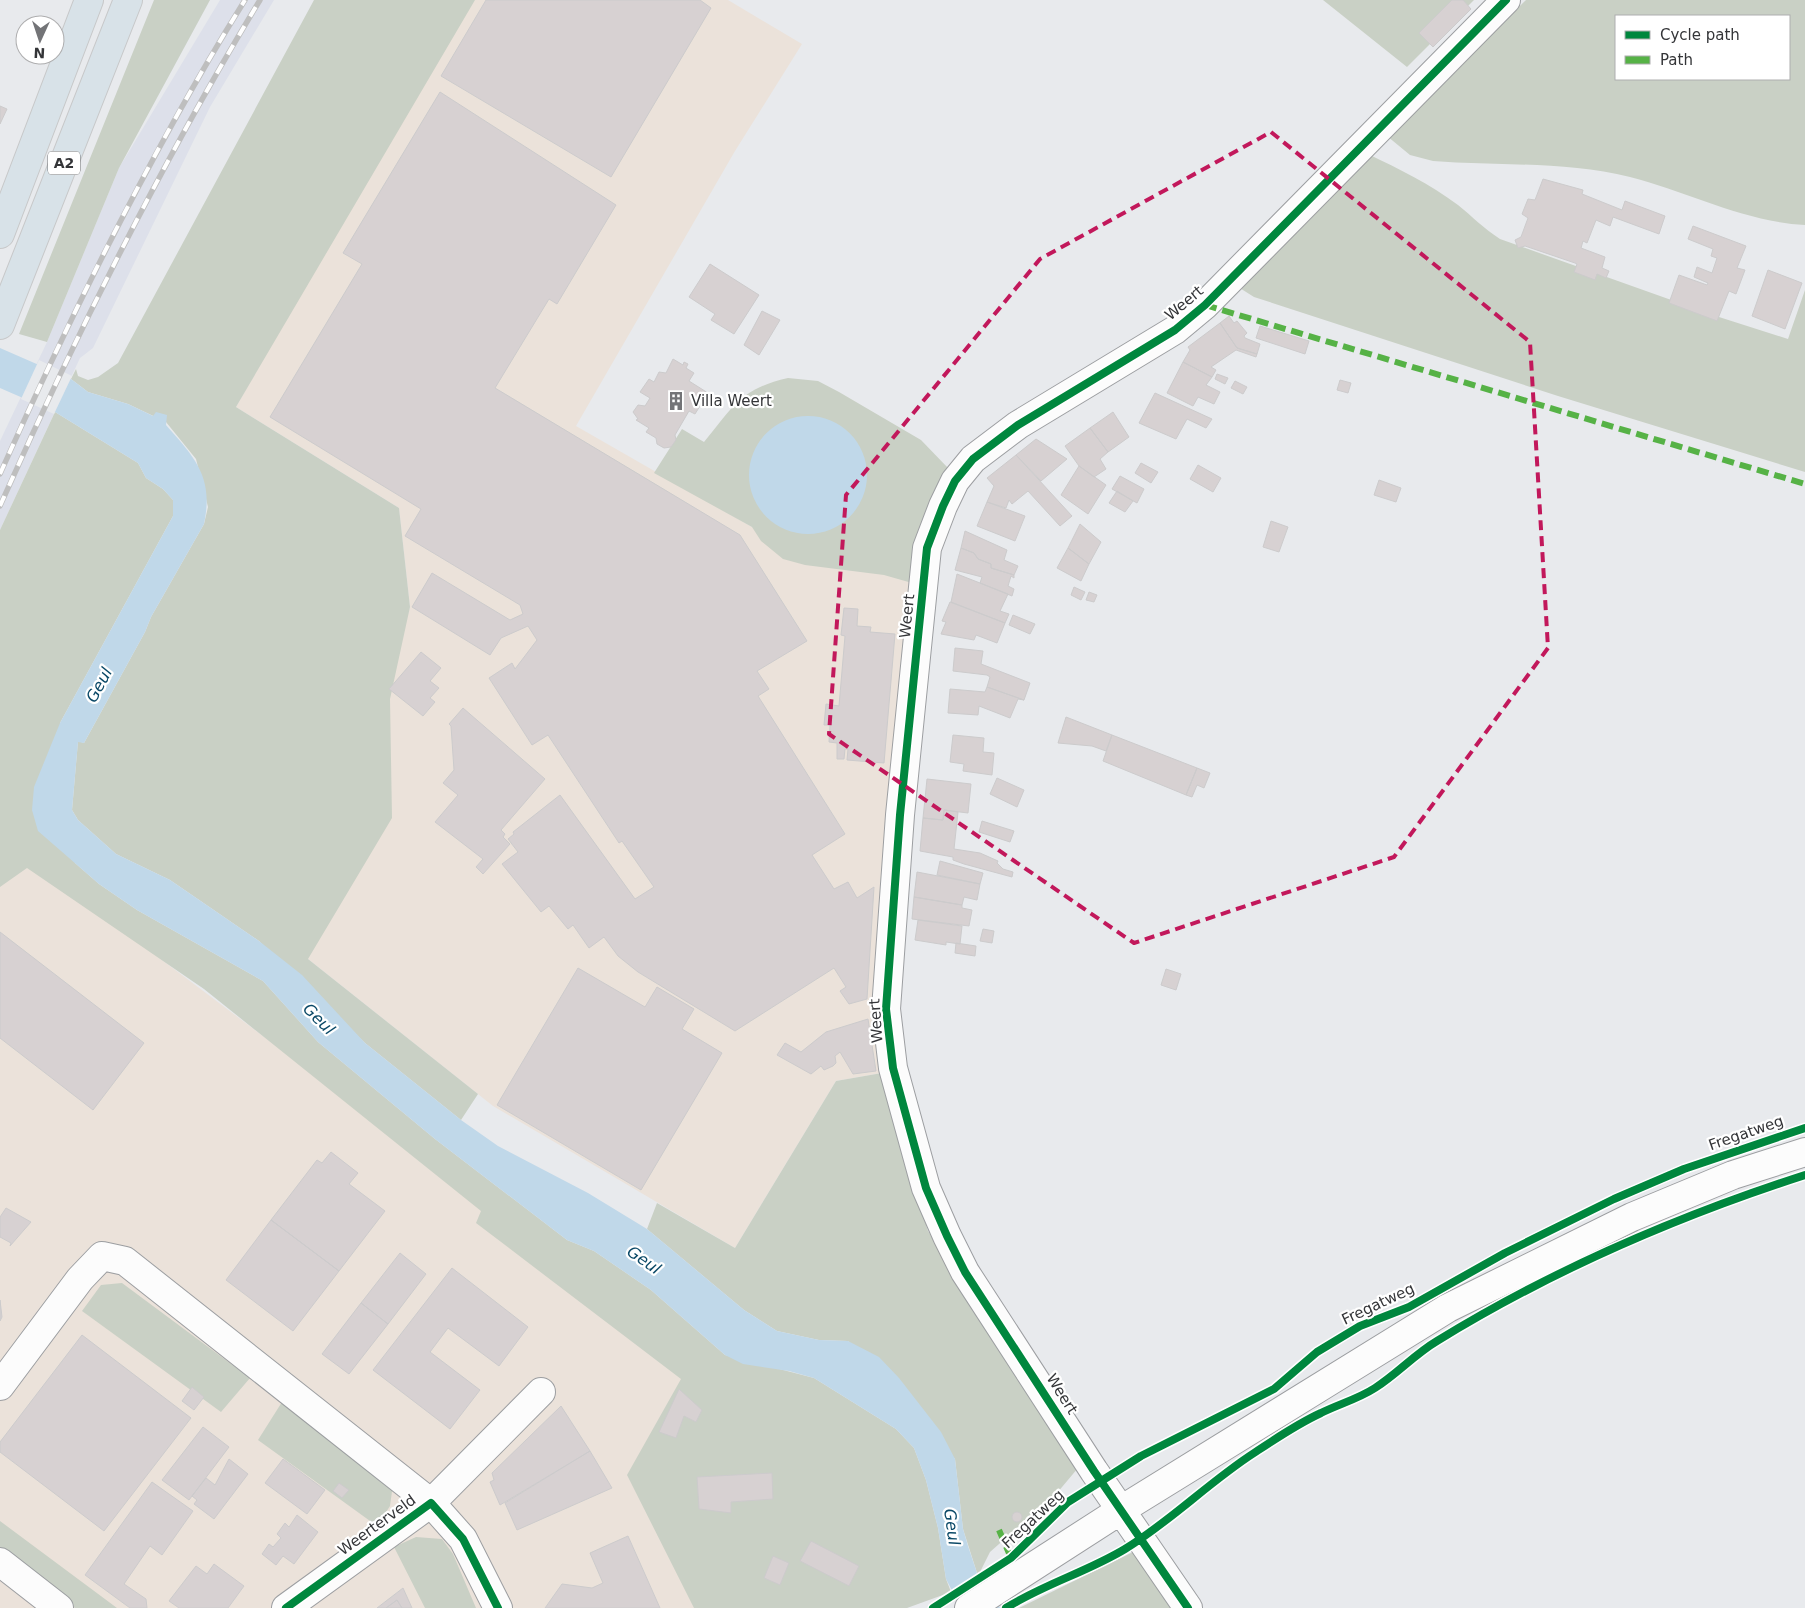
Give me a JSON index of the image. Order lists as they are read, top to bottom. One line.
{"streets":{"highway":["A2"],"street":["Weert","Weerterveld"],"cycle path":["Fregatweg"]},"water":["Geul"],"places":{"building":["Villa Weert"]},"legend":["Cycle path","Path"],"north":"bottom"}
